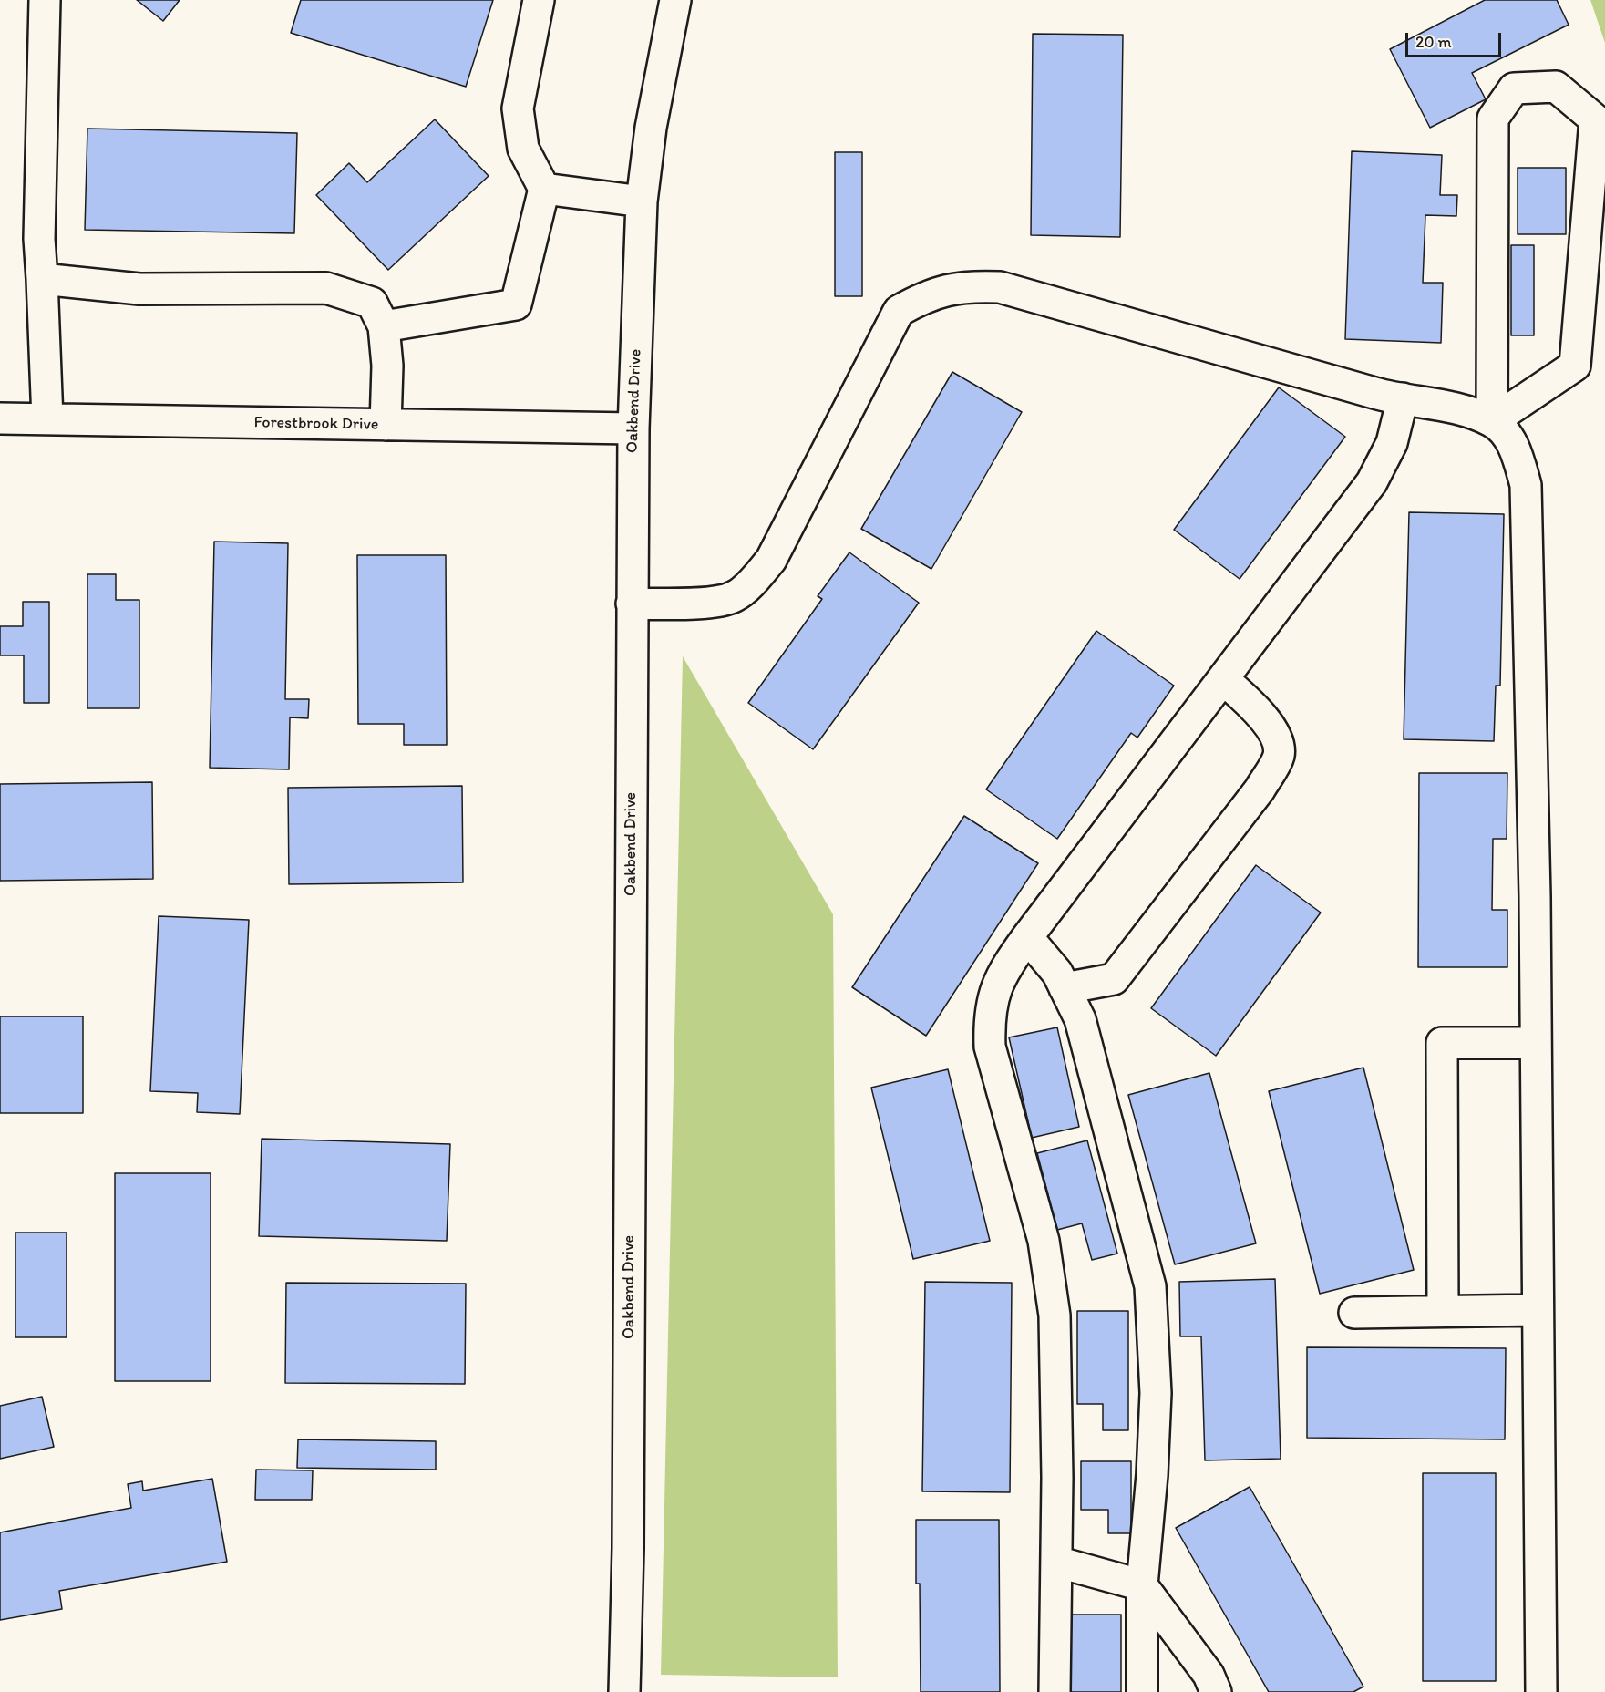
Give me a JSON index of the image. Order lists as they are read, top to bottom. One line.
{"streets":{"street":["Oakbend Drive","Forestbrook Drive"]},"crossings":[["Oakbend Drive","Forestbrook Drive"]],"scale_bar":"20 m"}
